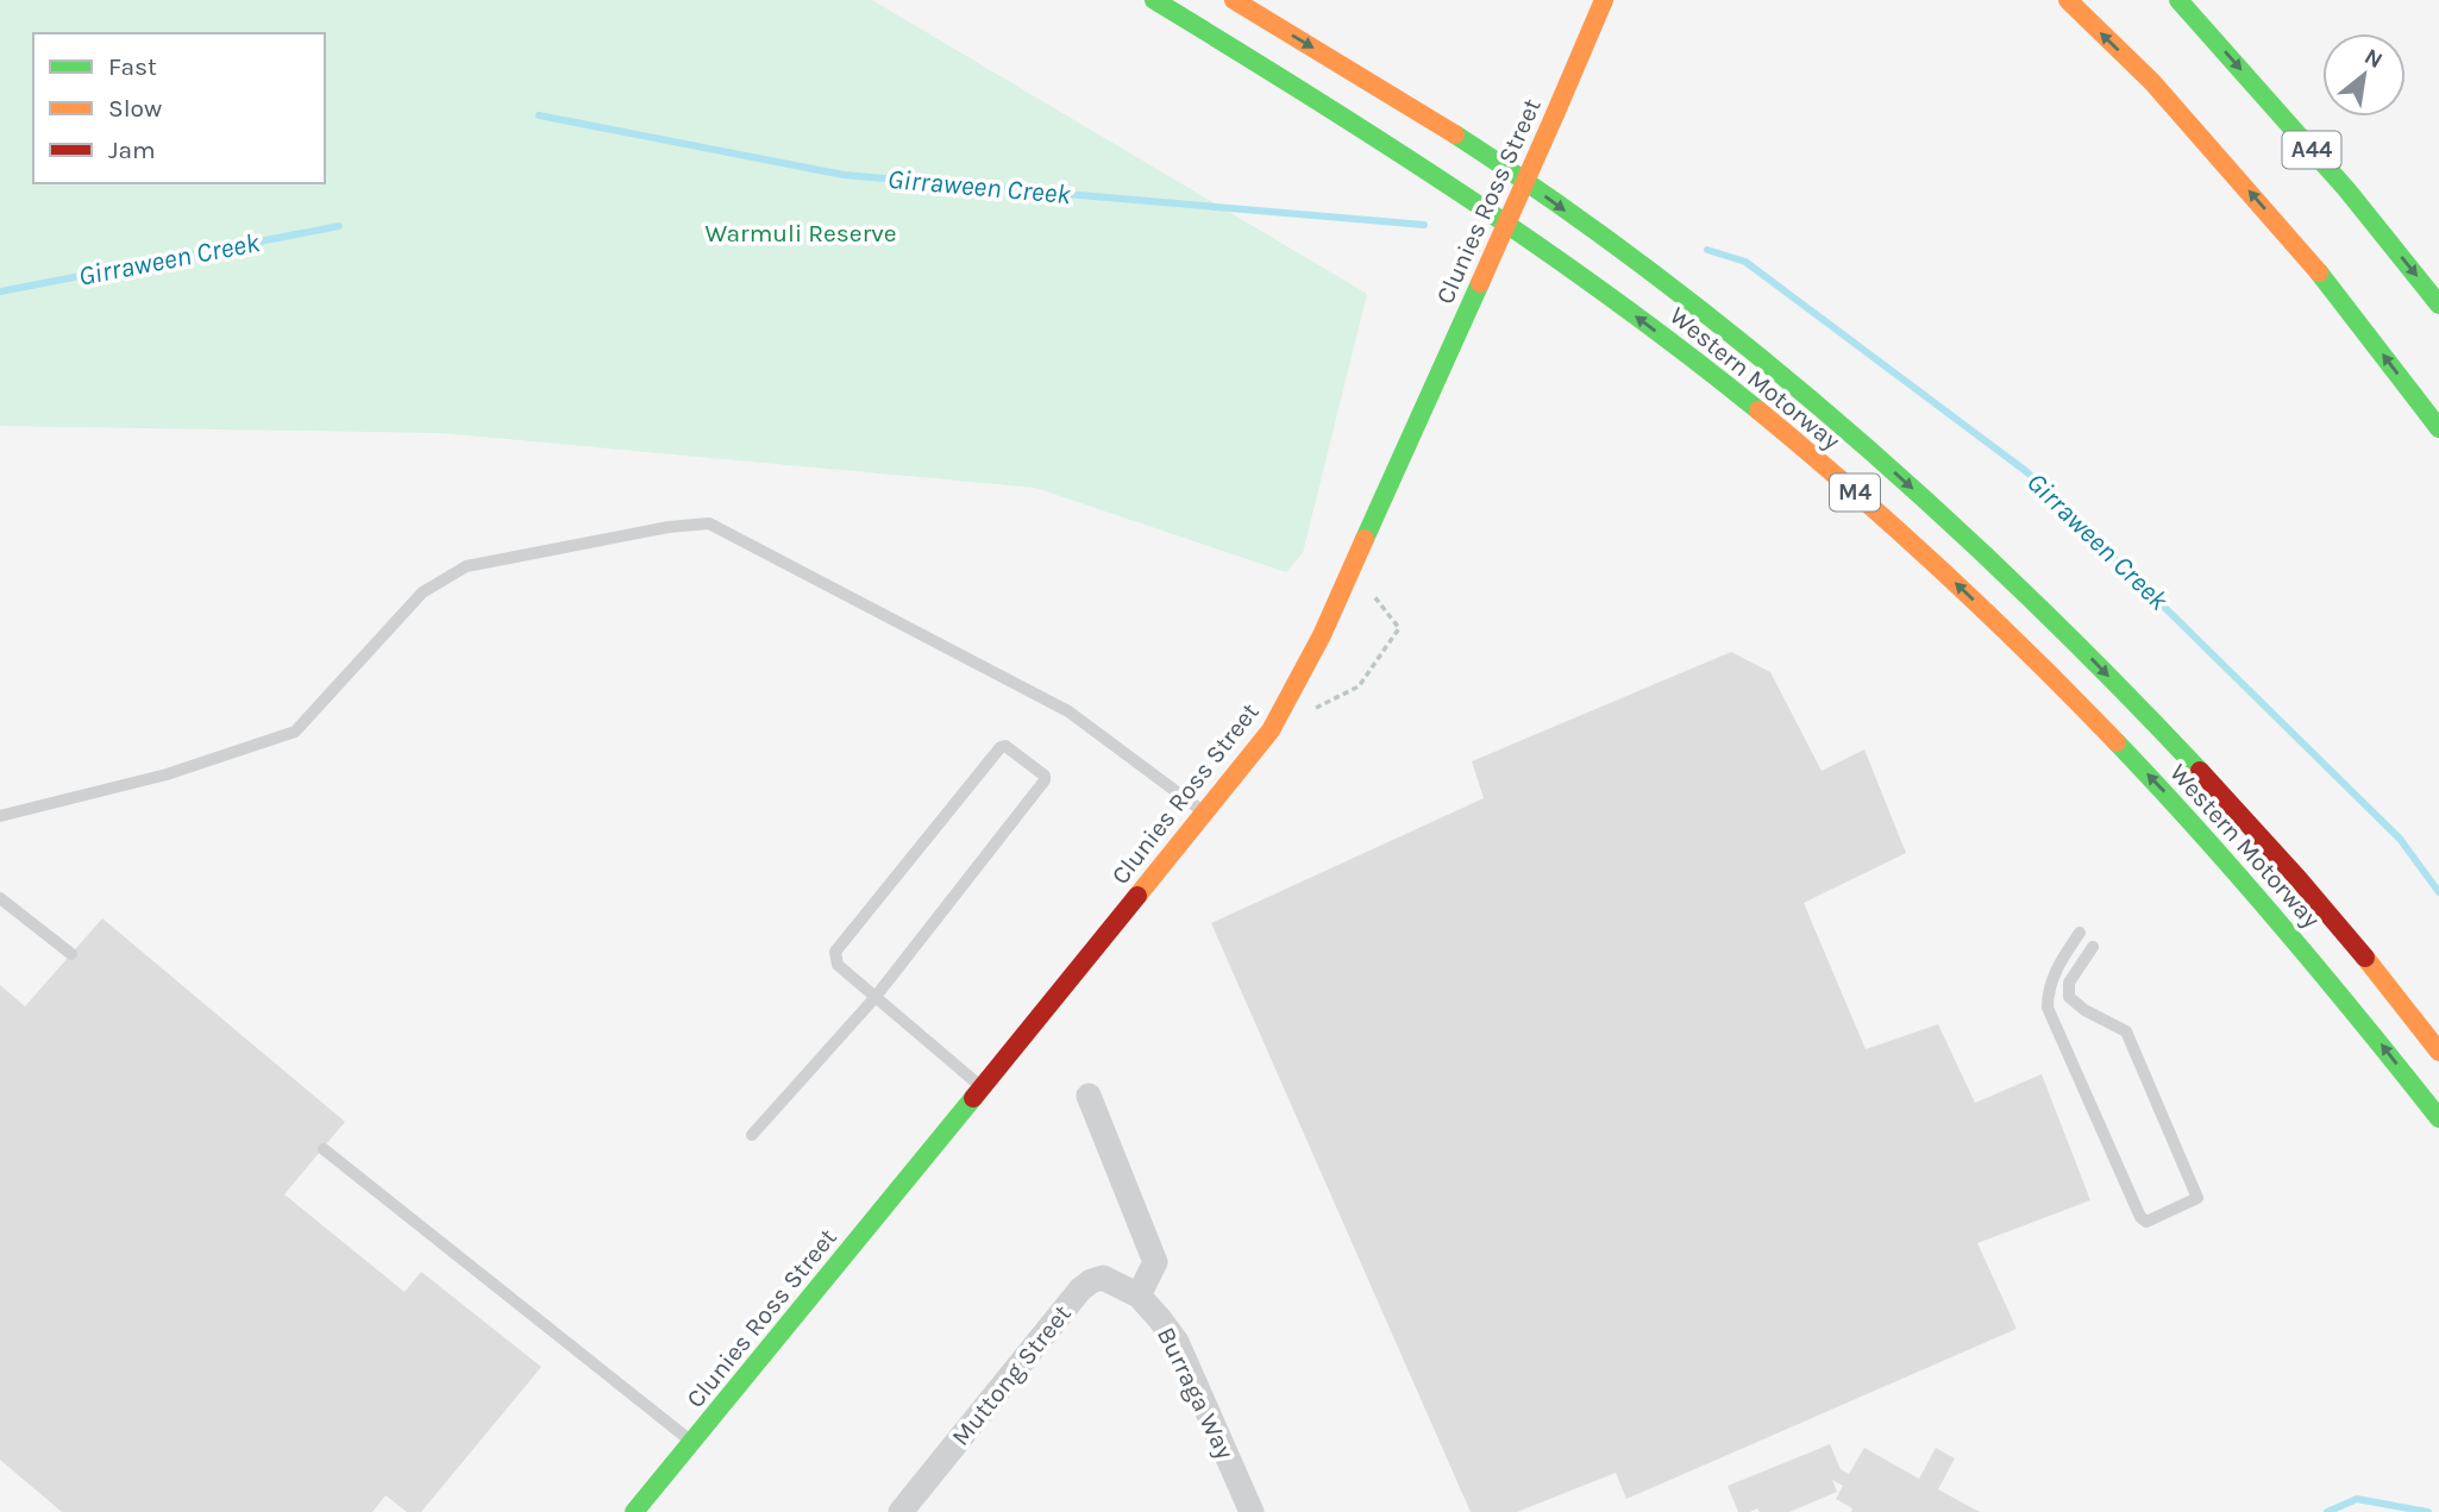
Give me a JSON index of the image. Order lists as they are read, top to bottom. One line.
{"streets":{"main road":["A44","Clunies Ross Street","Western Motorway","M4"],"street":["Muttong Street","Burraga Way"]},"crossings":[["Muttong Street","Burraga Way"]],"water":["Girraween Creek"],"parks":["Warmuli Reserve"],"legend":["Fast","Slow","Jam"],"north":"top right"}
